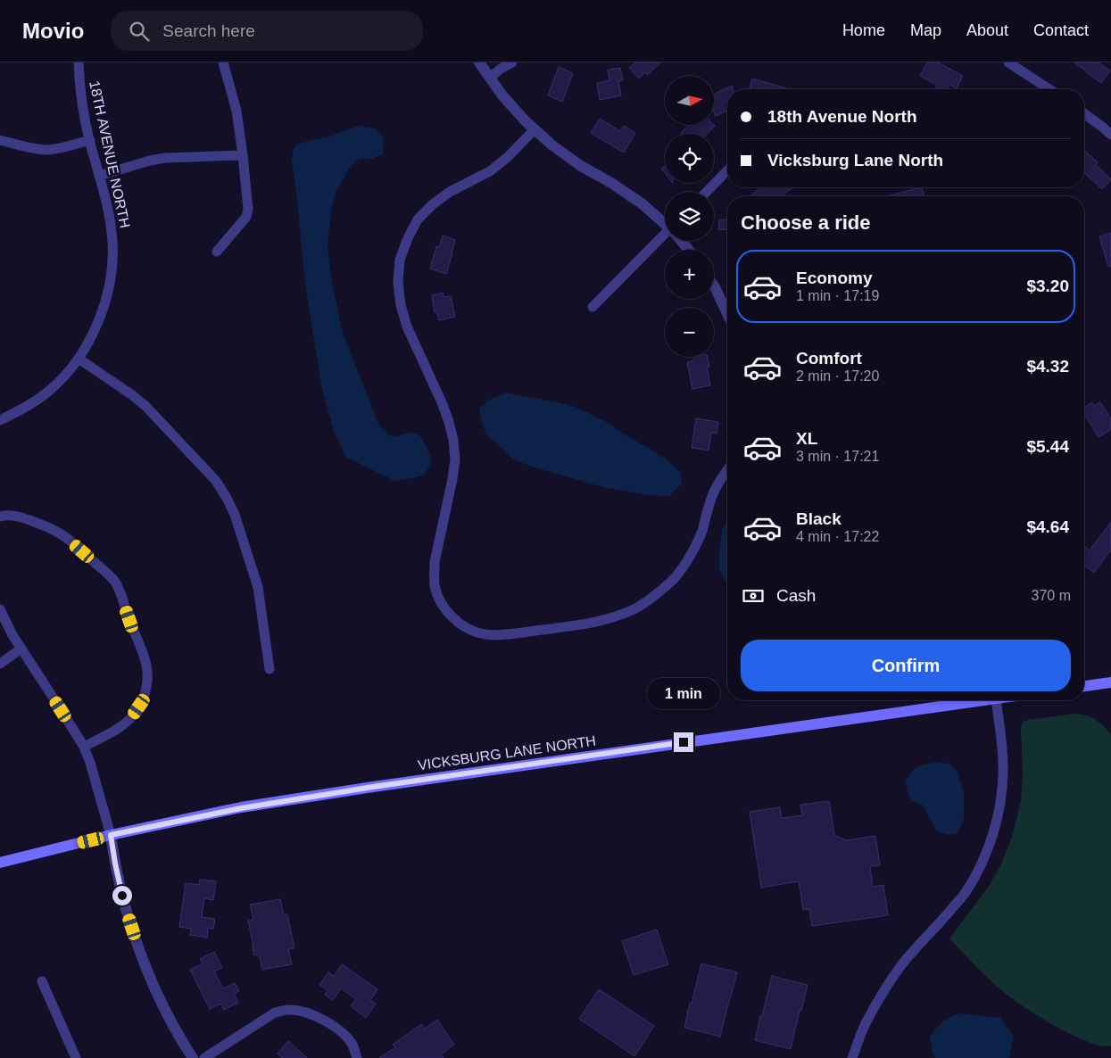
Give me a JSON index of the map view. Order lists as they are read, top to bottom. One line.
{"streets":{"main road":["VICKSBURG LANE NORTH"],"street":["18TH AVENUE NORTH"]},"north":"right","page":{"header":"Movio","search":"Search here","nav":["Home","Map","About","Contact"],"map_buttons":["+","−"],"banner":["18th Avenue North","Vicksburg Lane North"],"heading":"Choose a ride","list":[{"name":"Economy","note":"1 min · 17:19","value":"$3.20"},{"name":"Comfort","note":"2 min · 17:20","value":"$4.32"},{"name":"XL","note":"3 min · 17:21","value":"$5.44"},{"name":"Black","note":"4 min · 17:22","value":"$4.64"}],"pay":["Cash","370 m"],"buttons":"Confirm","bubble":"1 min"}}
